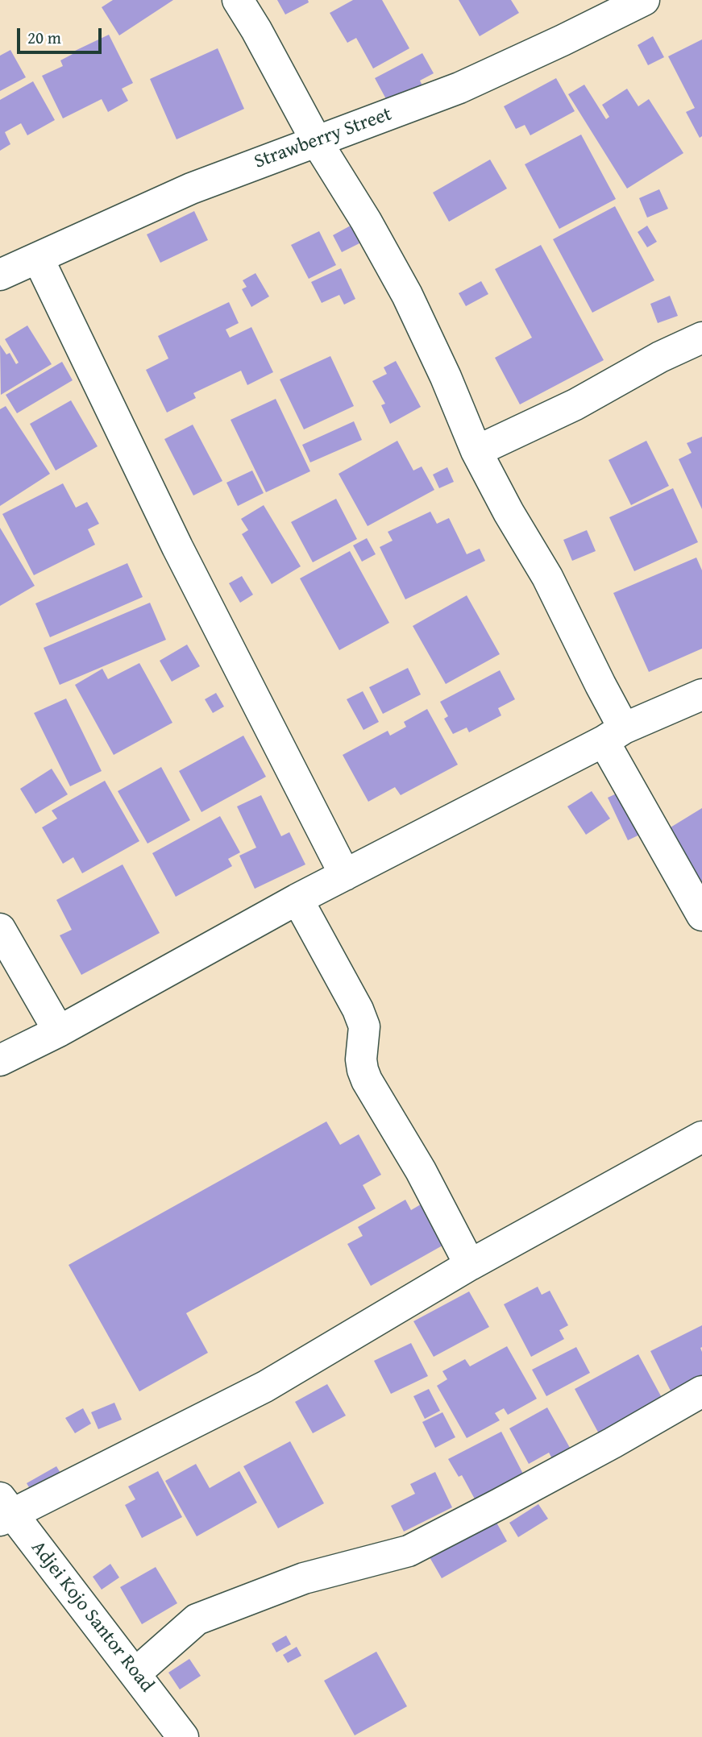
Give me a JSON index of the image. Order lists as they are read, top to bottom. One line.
{"streets":{"street":["Strawberry Street","Adjei Kojo Santor Road"]},"scale_bar":"20 m"}
